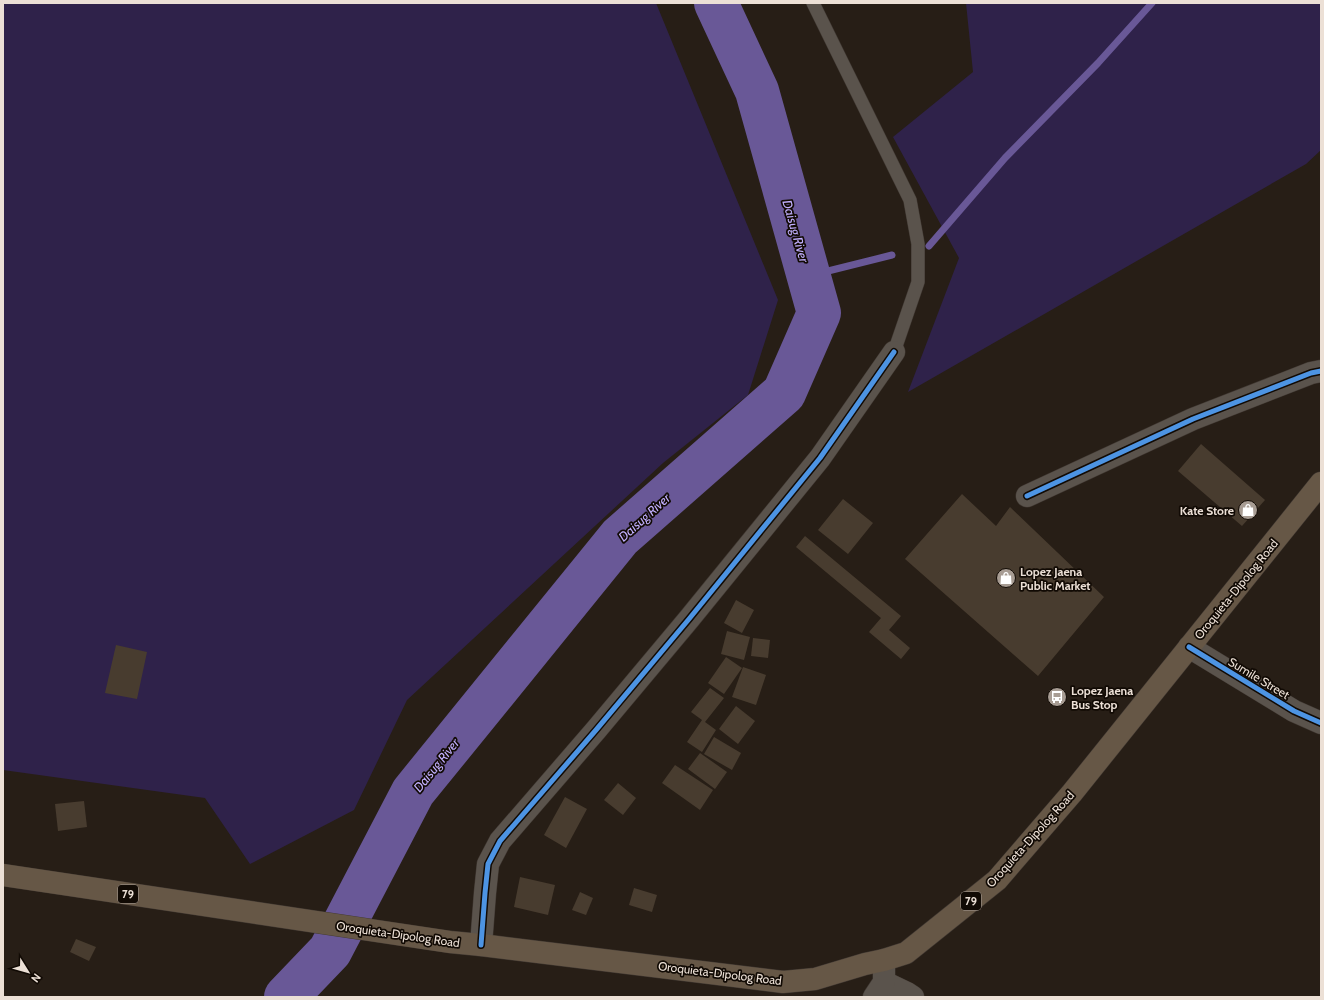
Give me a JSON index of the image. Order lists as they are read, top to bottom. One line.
{"streets":{"highway":["Oroquieta-Dipolog Road","79"],"street":["Sumile Street"]},"crossings":[["Oroquieta-Dipolog Road","Sumile Street"]],"water":["Daisug River"],"places":{"shop":["Kate Store","Lopez Jaena Public Market"],"bus stop":["Lopez Jaena Bus Stop"]},"north":"bottom right"}
